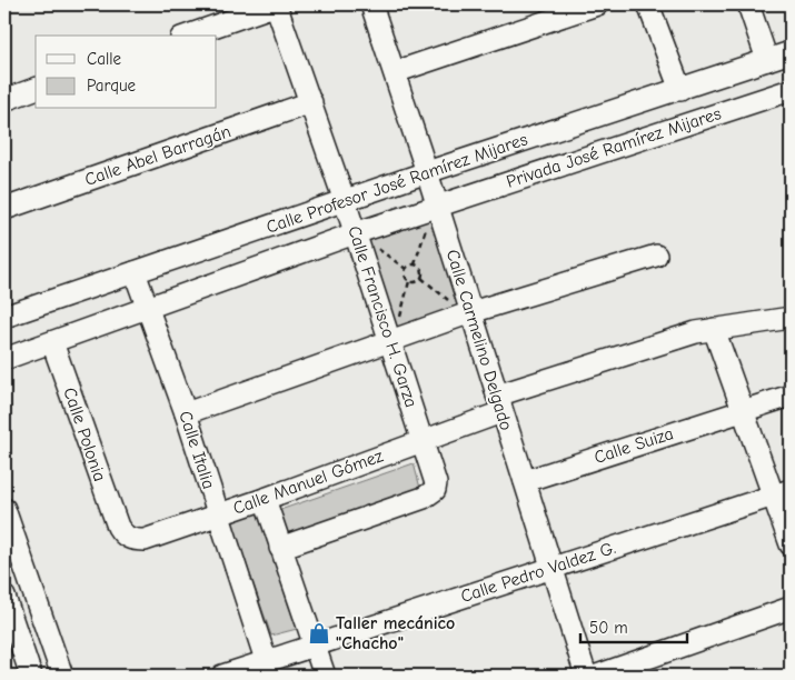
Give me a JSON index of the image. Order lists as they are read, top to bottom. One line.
{"streets":{"street":["Privada José Ramírez Mijares","Calle Abel Barragán","Calle Profesor José Ramírez Mijares","Calle Francisco H. Garza","Calle Carmelino Delgado","Calle Polonia","Calle Suiza","Calle Italia","Calle Manuel Gómez","Calle Pedro Valdez G."]},"crossings":[["Privada José Ramírez Mijares","Calle Profesor José Ramírez Mijares"],["Privada José Ramírez Mijares","Calle Carmelino Delgado"],["Calle Abel Barragán","Calle Francisco H. Garza"],["Calle Profesor José Ramírez Mijares","Calle Francisco H. Garza"],["Calle Profesor José Ramírez Mijares","Calle Carmelino Delgado"],["Calle Profesor José Ramírez Mijares","Calle Polonia"],["Calle Profesor José Ramírez Mijares","Calle Italia"],["Calle Francisco H. Garza","Calle Manuel Gómez"],["Calle Carmelino Delgado","Calle Suiza"],["Calle Carmelino Delgado","Calle Manuel Gómez"],["Calle Carmelino Delgado","Calle Pedro Valdez G."],["Calle Polonia","Calle Manuel Gómez"],["Calle Italia","Calle Manuel Gómez"],["Calle Italia","Calle Pedro Valdez G."]],"places":{"shop":["Taller mecánico \"Chacho\""]},"legend":["Calle","Parque"],"scale_bar":"50 m"}
